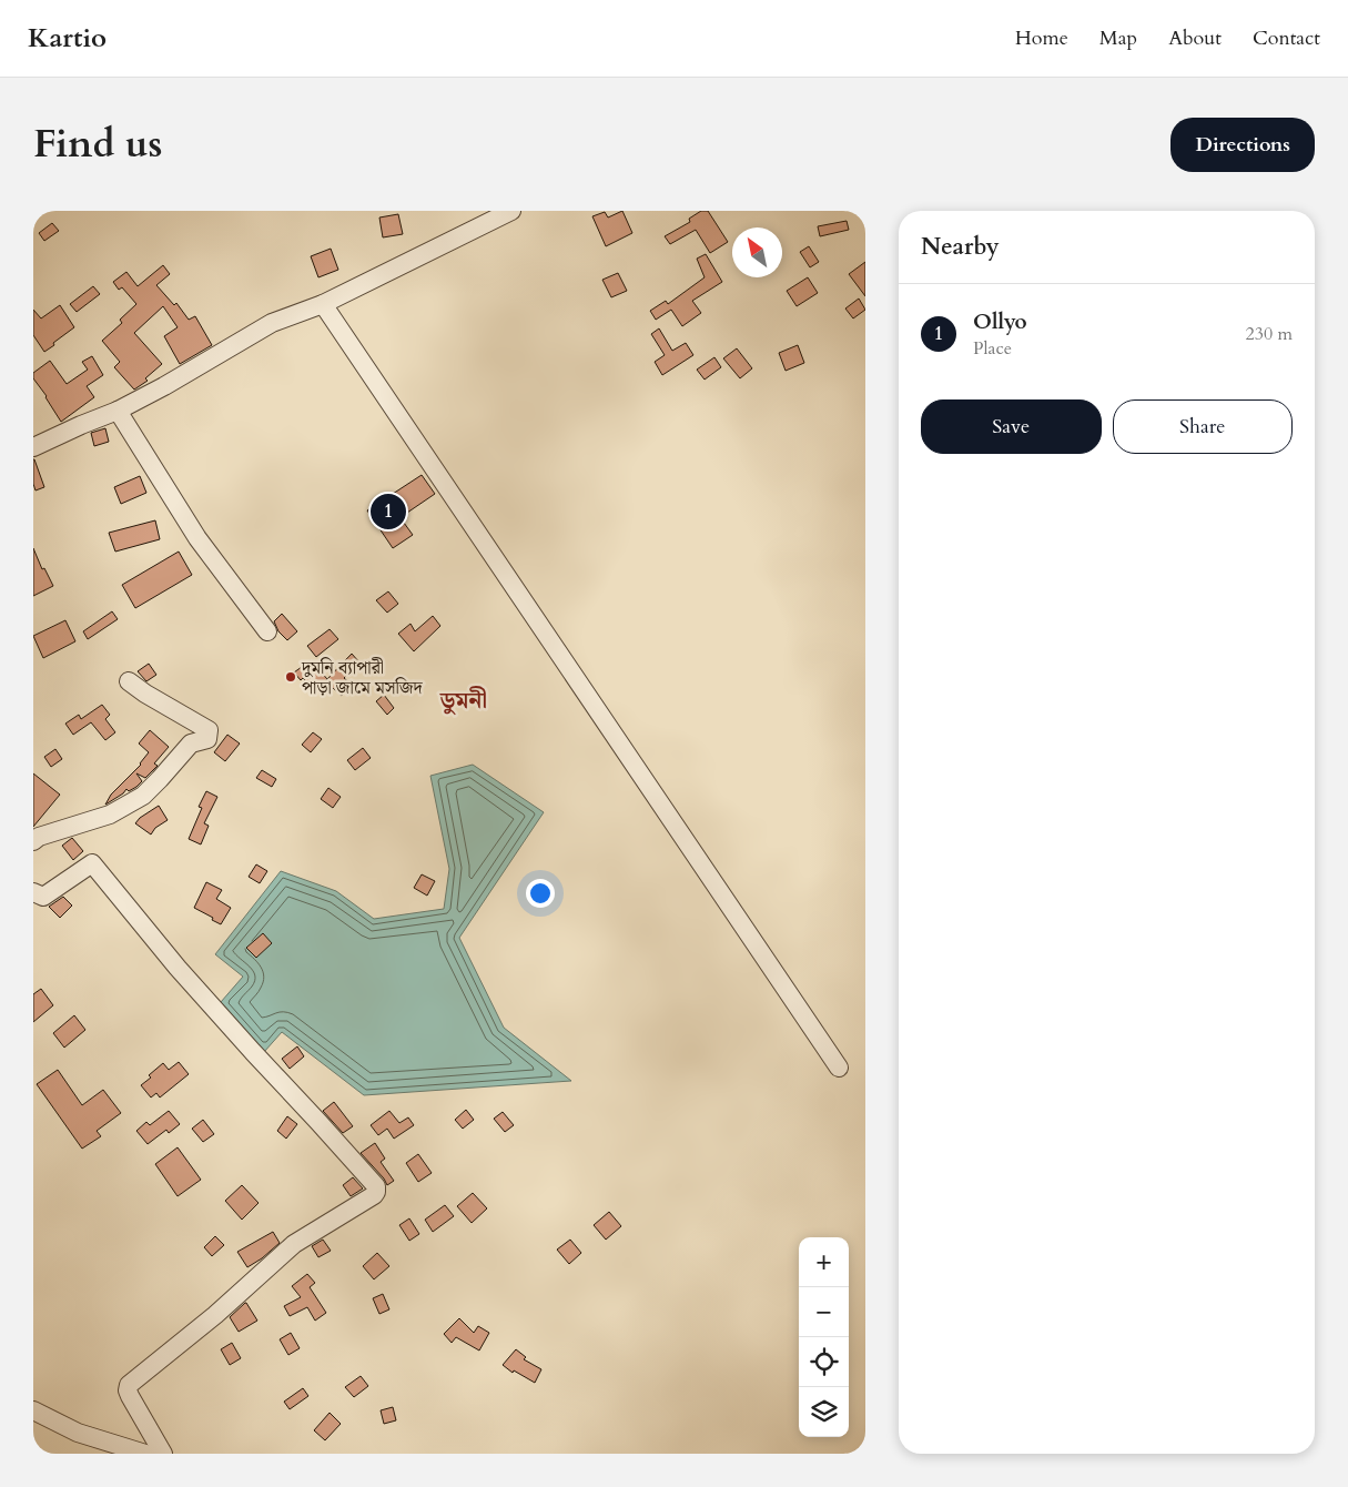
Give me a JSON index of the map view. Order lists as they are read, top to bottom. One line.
{"districts":["ডুমনী"],"places":["দুমনি ব্যাপারী পাড়া জামে মসজিদ"],"north":"top left","page":{"header":"Kartio","nav":["Home","Map","About","Contact"],"title":"Find us","buttons":["Directions",["Save","Share"]],"heading":"Nearby","list":[{"mark":"1","name":"Ollyo","note":"Place","value":"230 m"}],"pins":"1","map_buttons":["+","−"]}}
